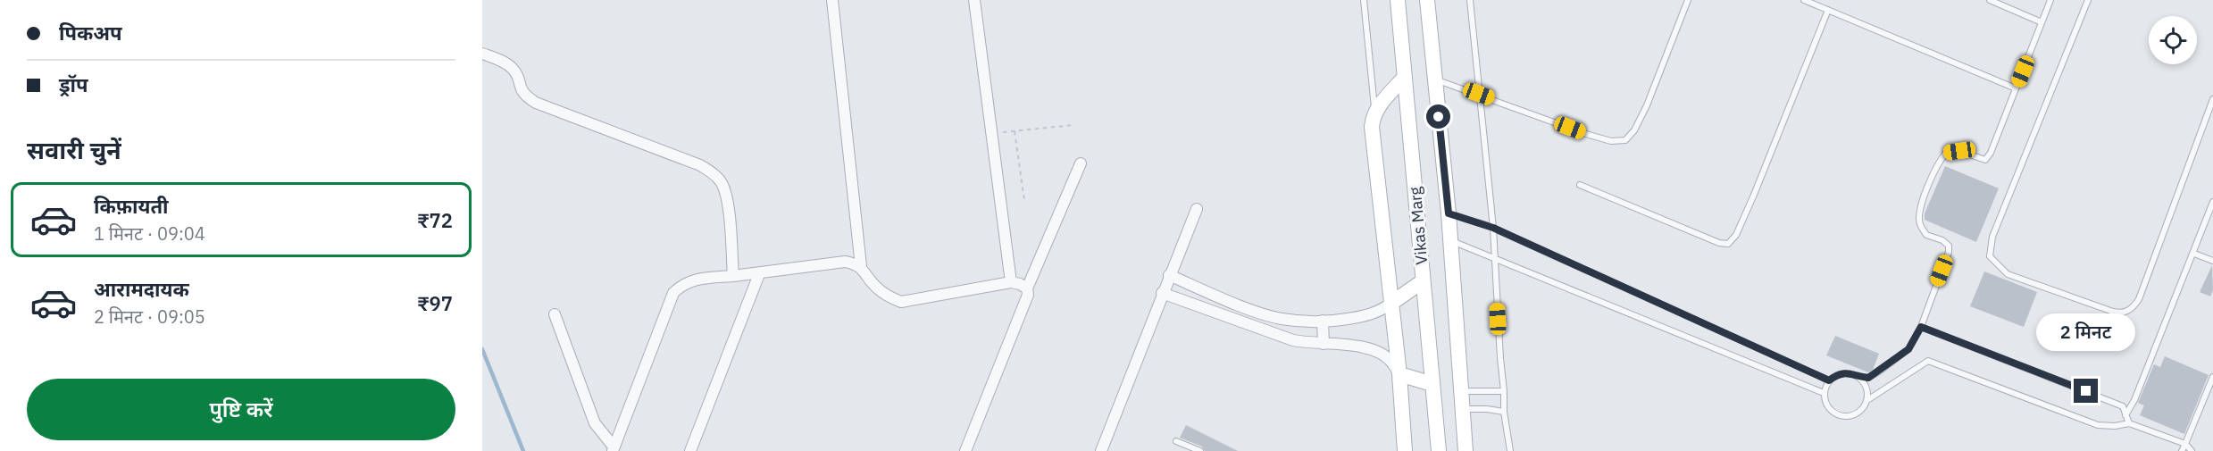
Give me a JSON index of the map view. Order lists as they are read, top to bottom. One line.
{"streets":{"main road":["Vikas Marg"]},"page":{"banner":["पिकअप","ड्रॉप"],"heading":"सवारी चुनें","list":[{"name":"किफ़ायती","note":"1 मिनट · 09:04","value":"₹72"},{"name":"आरामदायक","note":"2 मिनट · 09:05","value":"₹97"}],"bubble":"2 मिनट","buttons":"पुष्टि करें"}}
